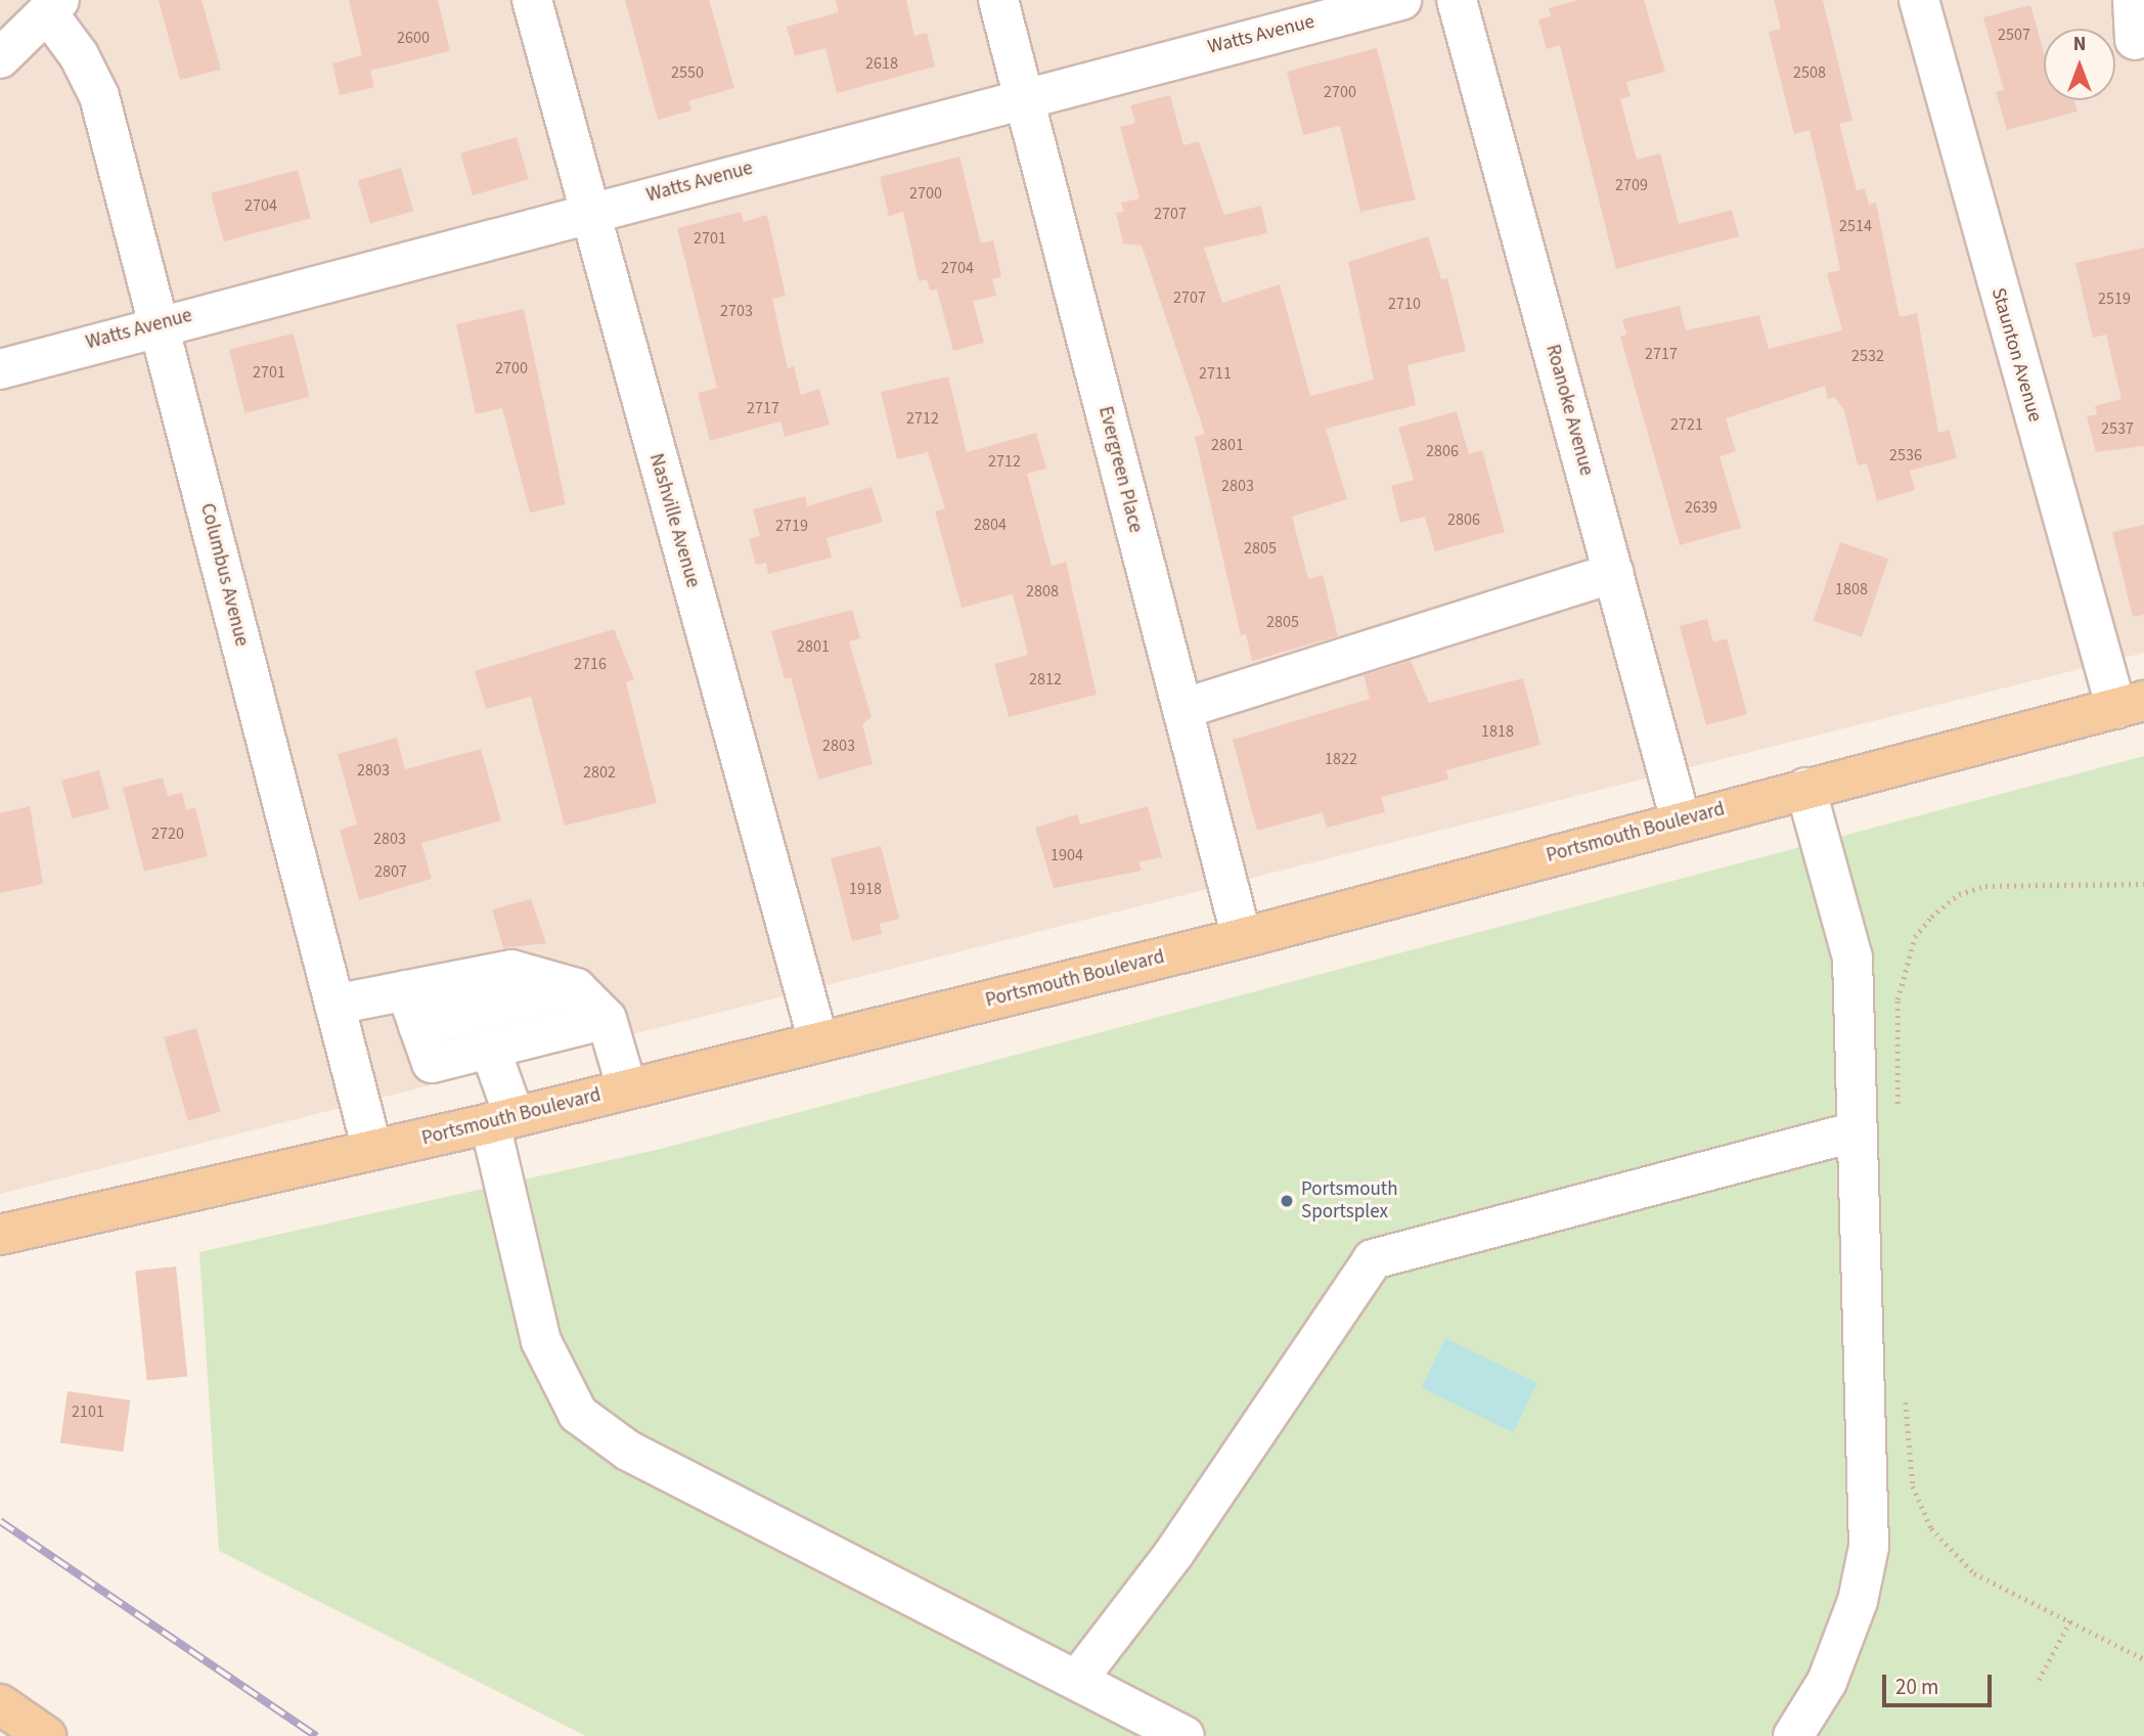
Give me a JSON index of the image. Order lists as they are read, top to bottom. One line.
{"streets":{"main road":["Portsmouth Boulevard"],"street":["Watts Avenue","Staunton Avenue","Roanoke Avenue","Evergreen Place","Nashville Avenue","Columbus Avenue"]},"crossings":[["Watts Avenue","Evergreen Place"],["Watts Avenue","Nashville Avenue"],["Watts Avenue","Columbus Avenue"],["Staunton Avenue","Portsmouth Boulevard"],["Roanoke Avenue","Portsmouth Boulevard"],["Evergreen Place","Portsmouth Boulevard"],["Nashville Avenue","Portsmouth Boulevard"],["Columbus Avenue","Portsmouth Boulevard"]],"places":["Portsmouth Sportsplex"],"house_numbers":["2507","2600","2618","2550","2508","2700","2709","2700","2704","2707","2514","2701","2704","2707","2519","2710","2703","2717","2532","2700","2701","2711","2717","2712","2721","2537","2801","2806","2536","2712","2803","2639","2806","2804","2719","2805","1808","2808","2805","2801","2716","2812","1818","2803","1822","2803","2802","2720","2803","1904","2807","1918","2101"],"scale_bar":"20 m","north":"top"}
